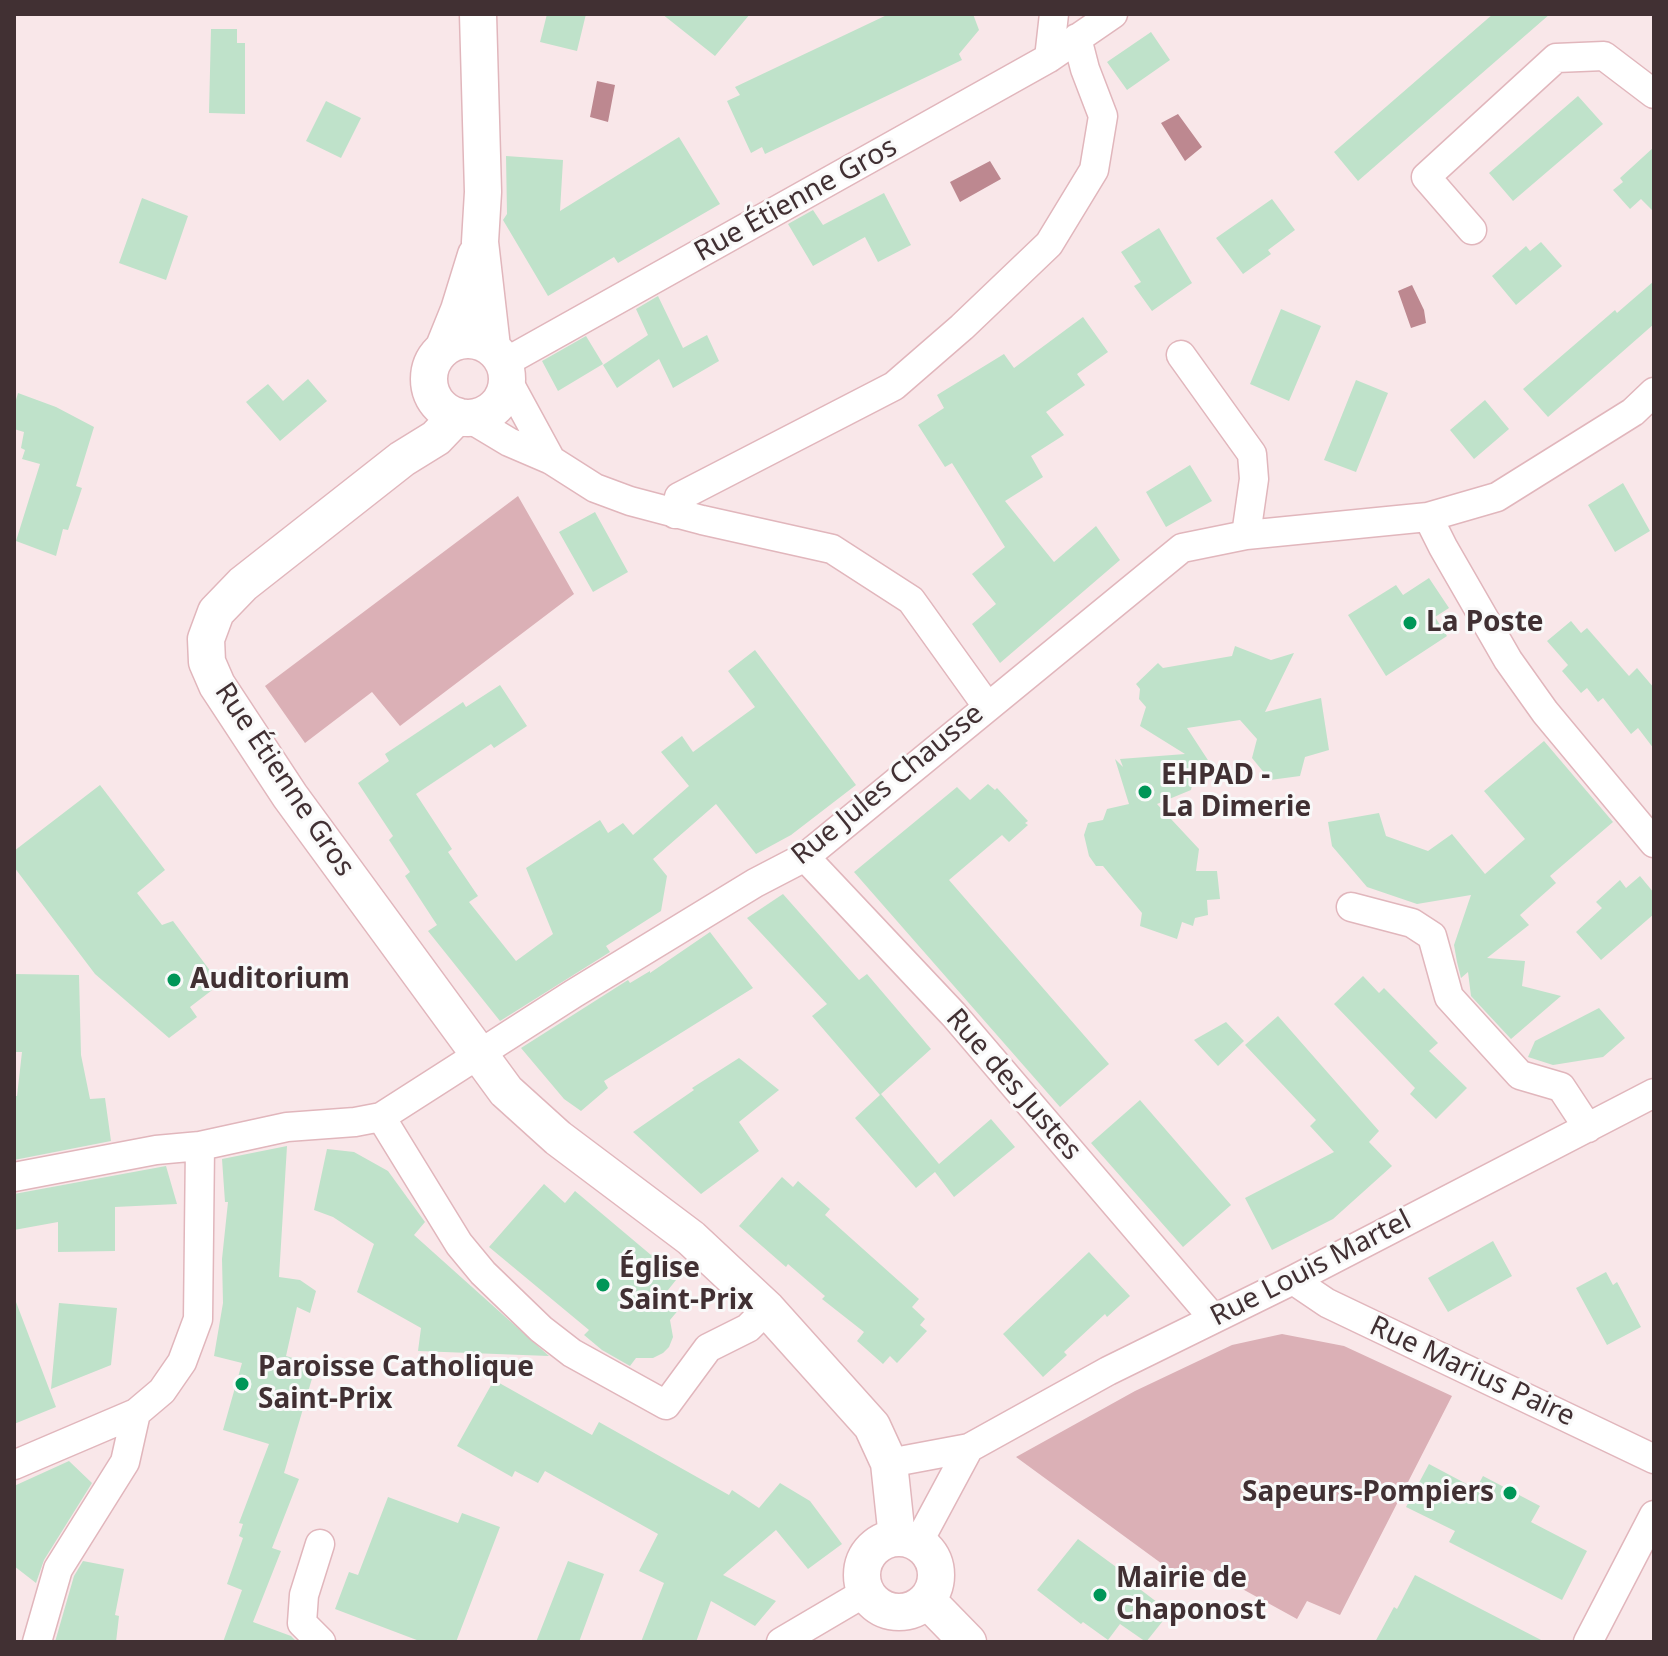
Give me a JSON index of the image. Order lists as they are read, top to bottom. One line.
{"streets":{"main road":["Rue Étienne Gros"],"street":["Rue Jules Chausse","Rue des Justes","Rue Louis Martel","Rue Marius Paire"]},"crossings":[["Rue Étienne Gros","Rue Jules Chausse"],["Rue Étienne Gros","Rue Louis Martel"],["Rue Jules Chausse","Rue des Justes"],["Rue des Justes","Rue Louis Martel"],["Rue Louis Martel","Rue Marius Paire"]],"places":["La Poste","EHPAD - La Dimerie","Auditorium","Église Saint-Prix","Paroisse Catholique Saint-Prix","Sapeurs-Pompiers","Mairie de Chaponost"]}
